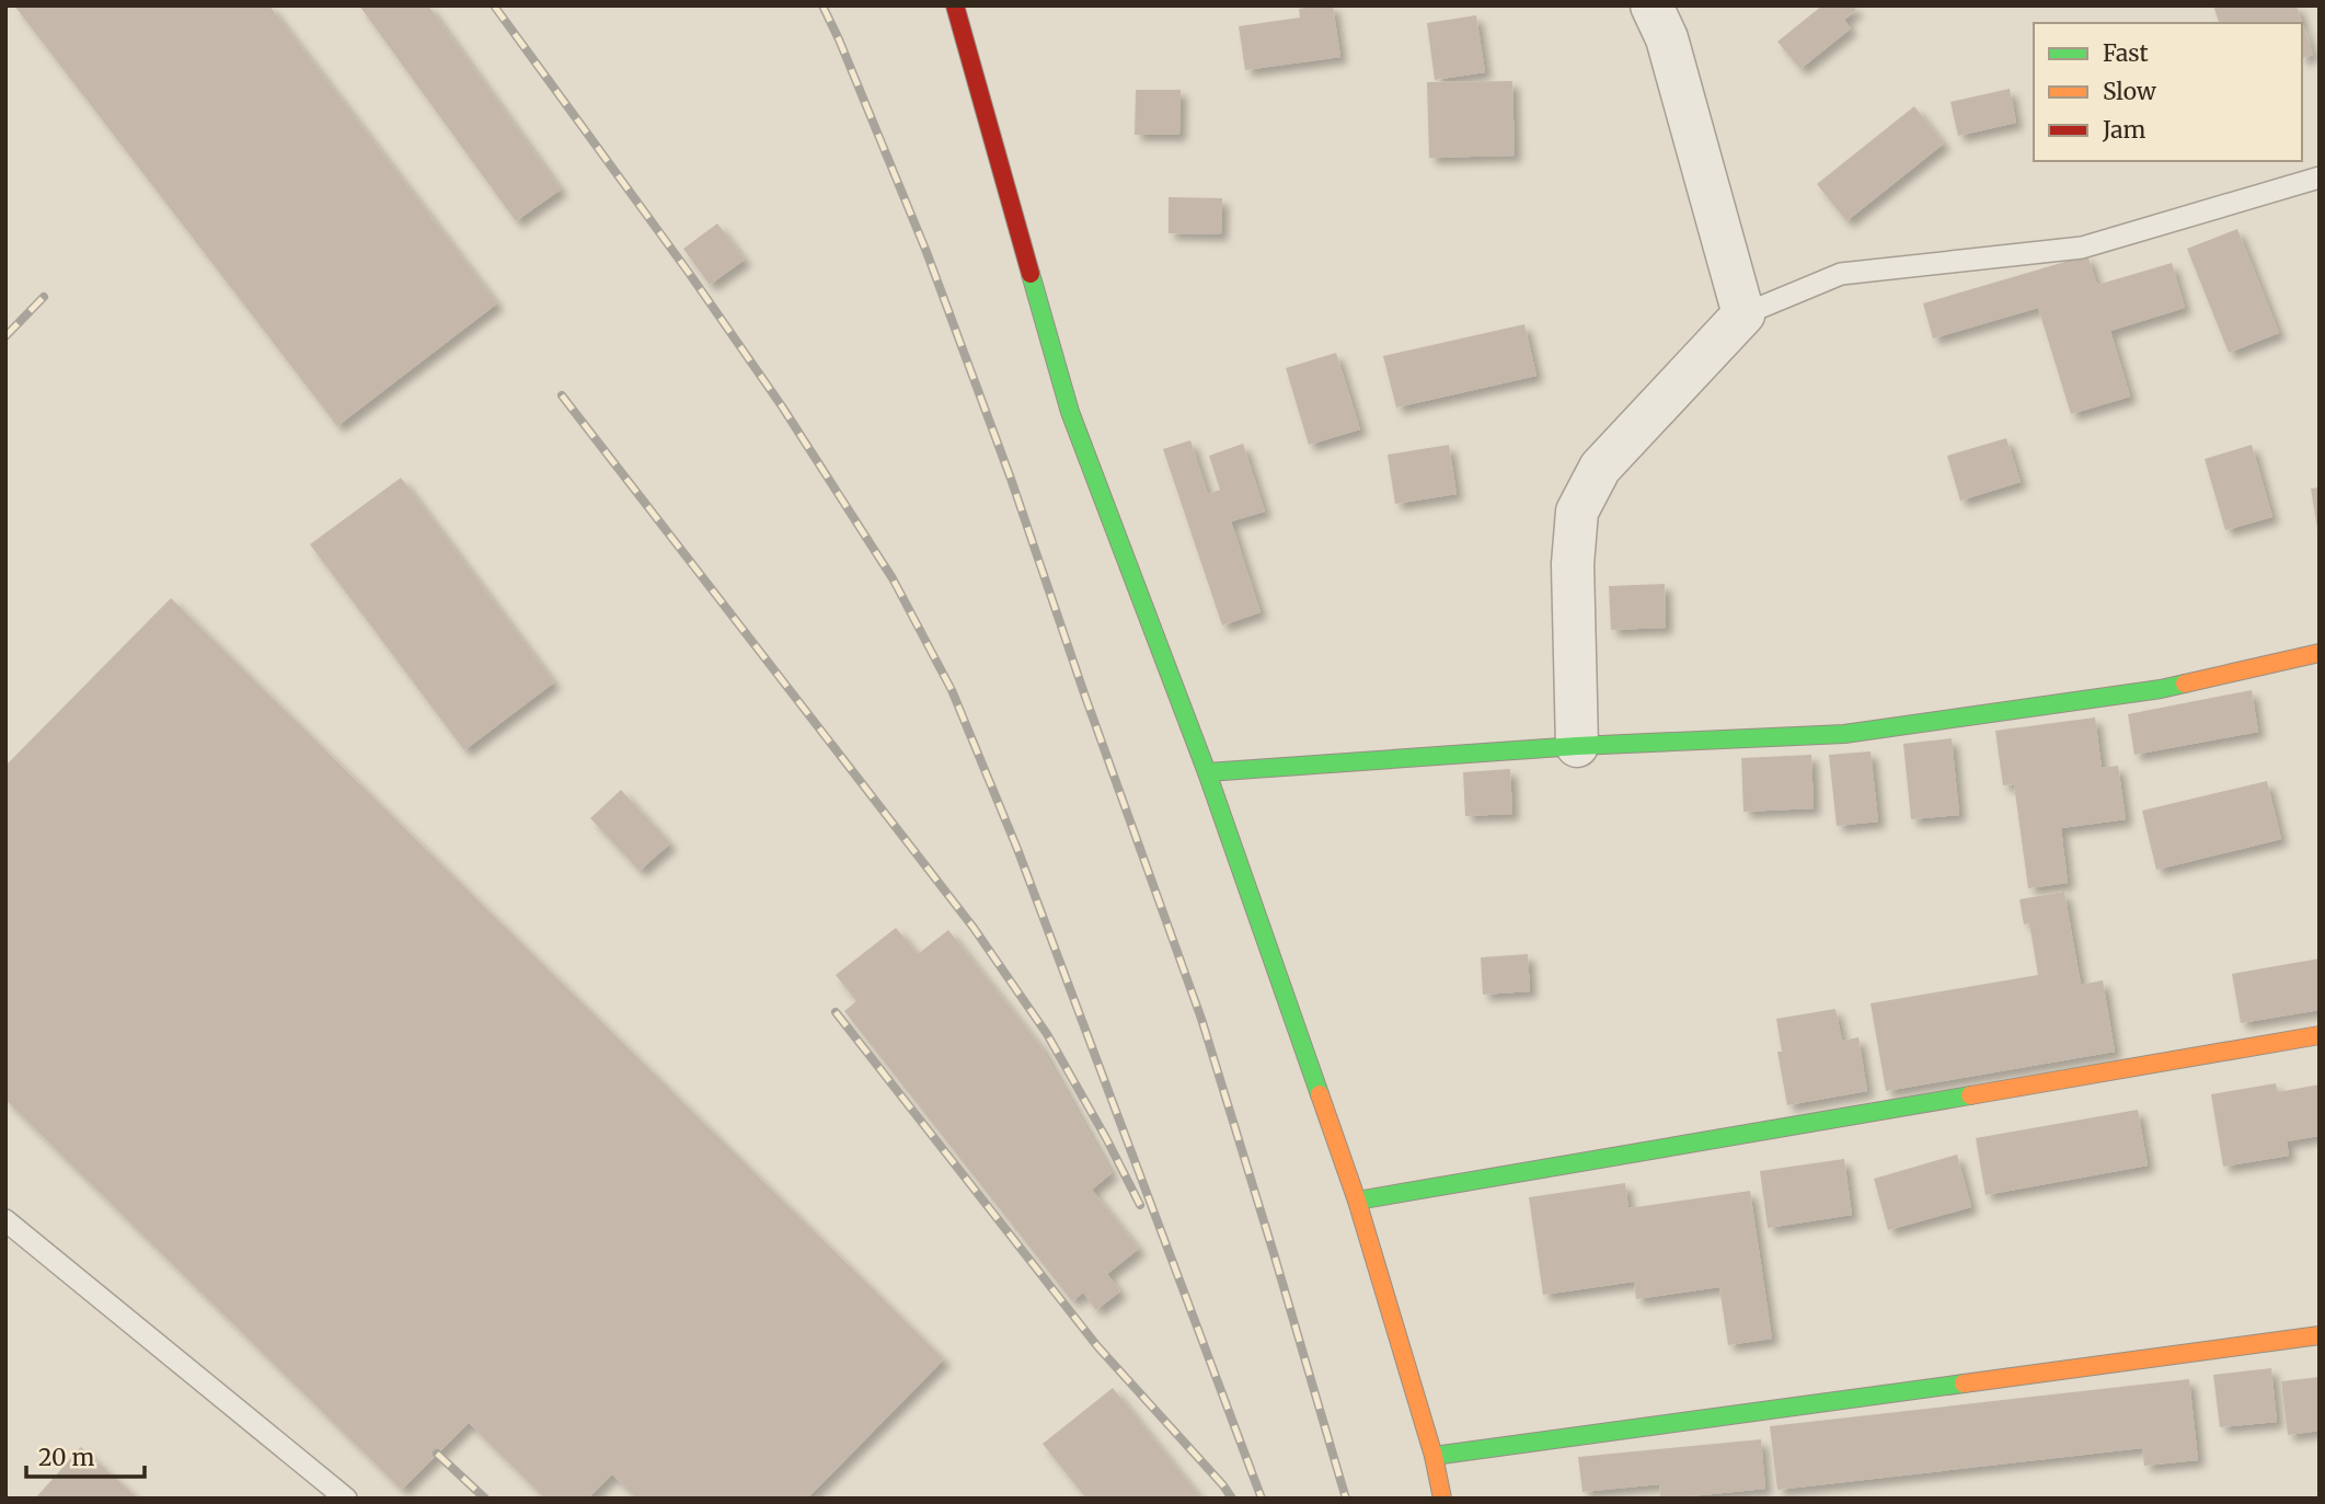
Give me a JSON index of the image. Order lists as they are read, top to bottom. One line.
{"legend":["Fast","Slow","Jam"],"scale_bar":"20 m"}
